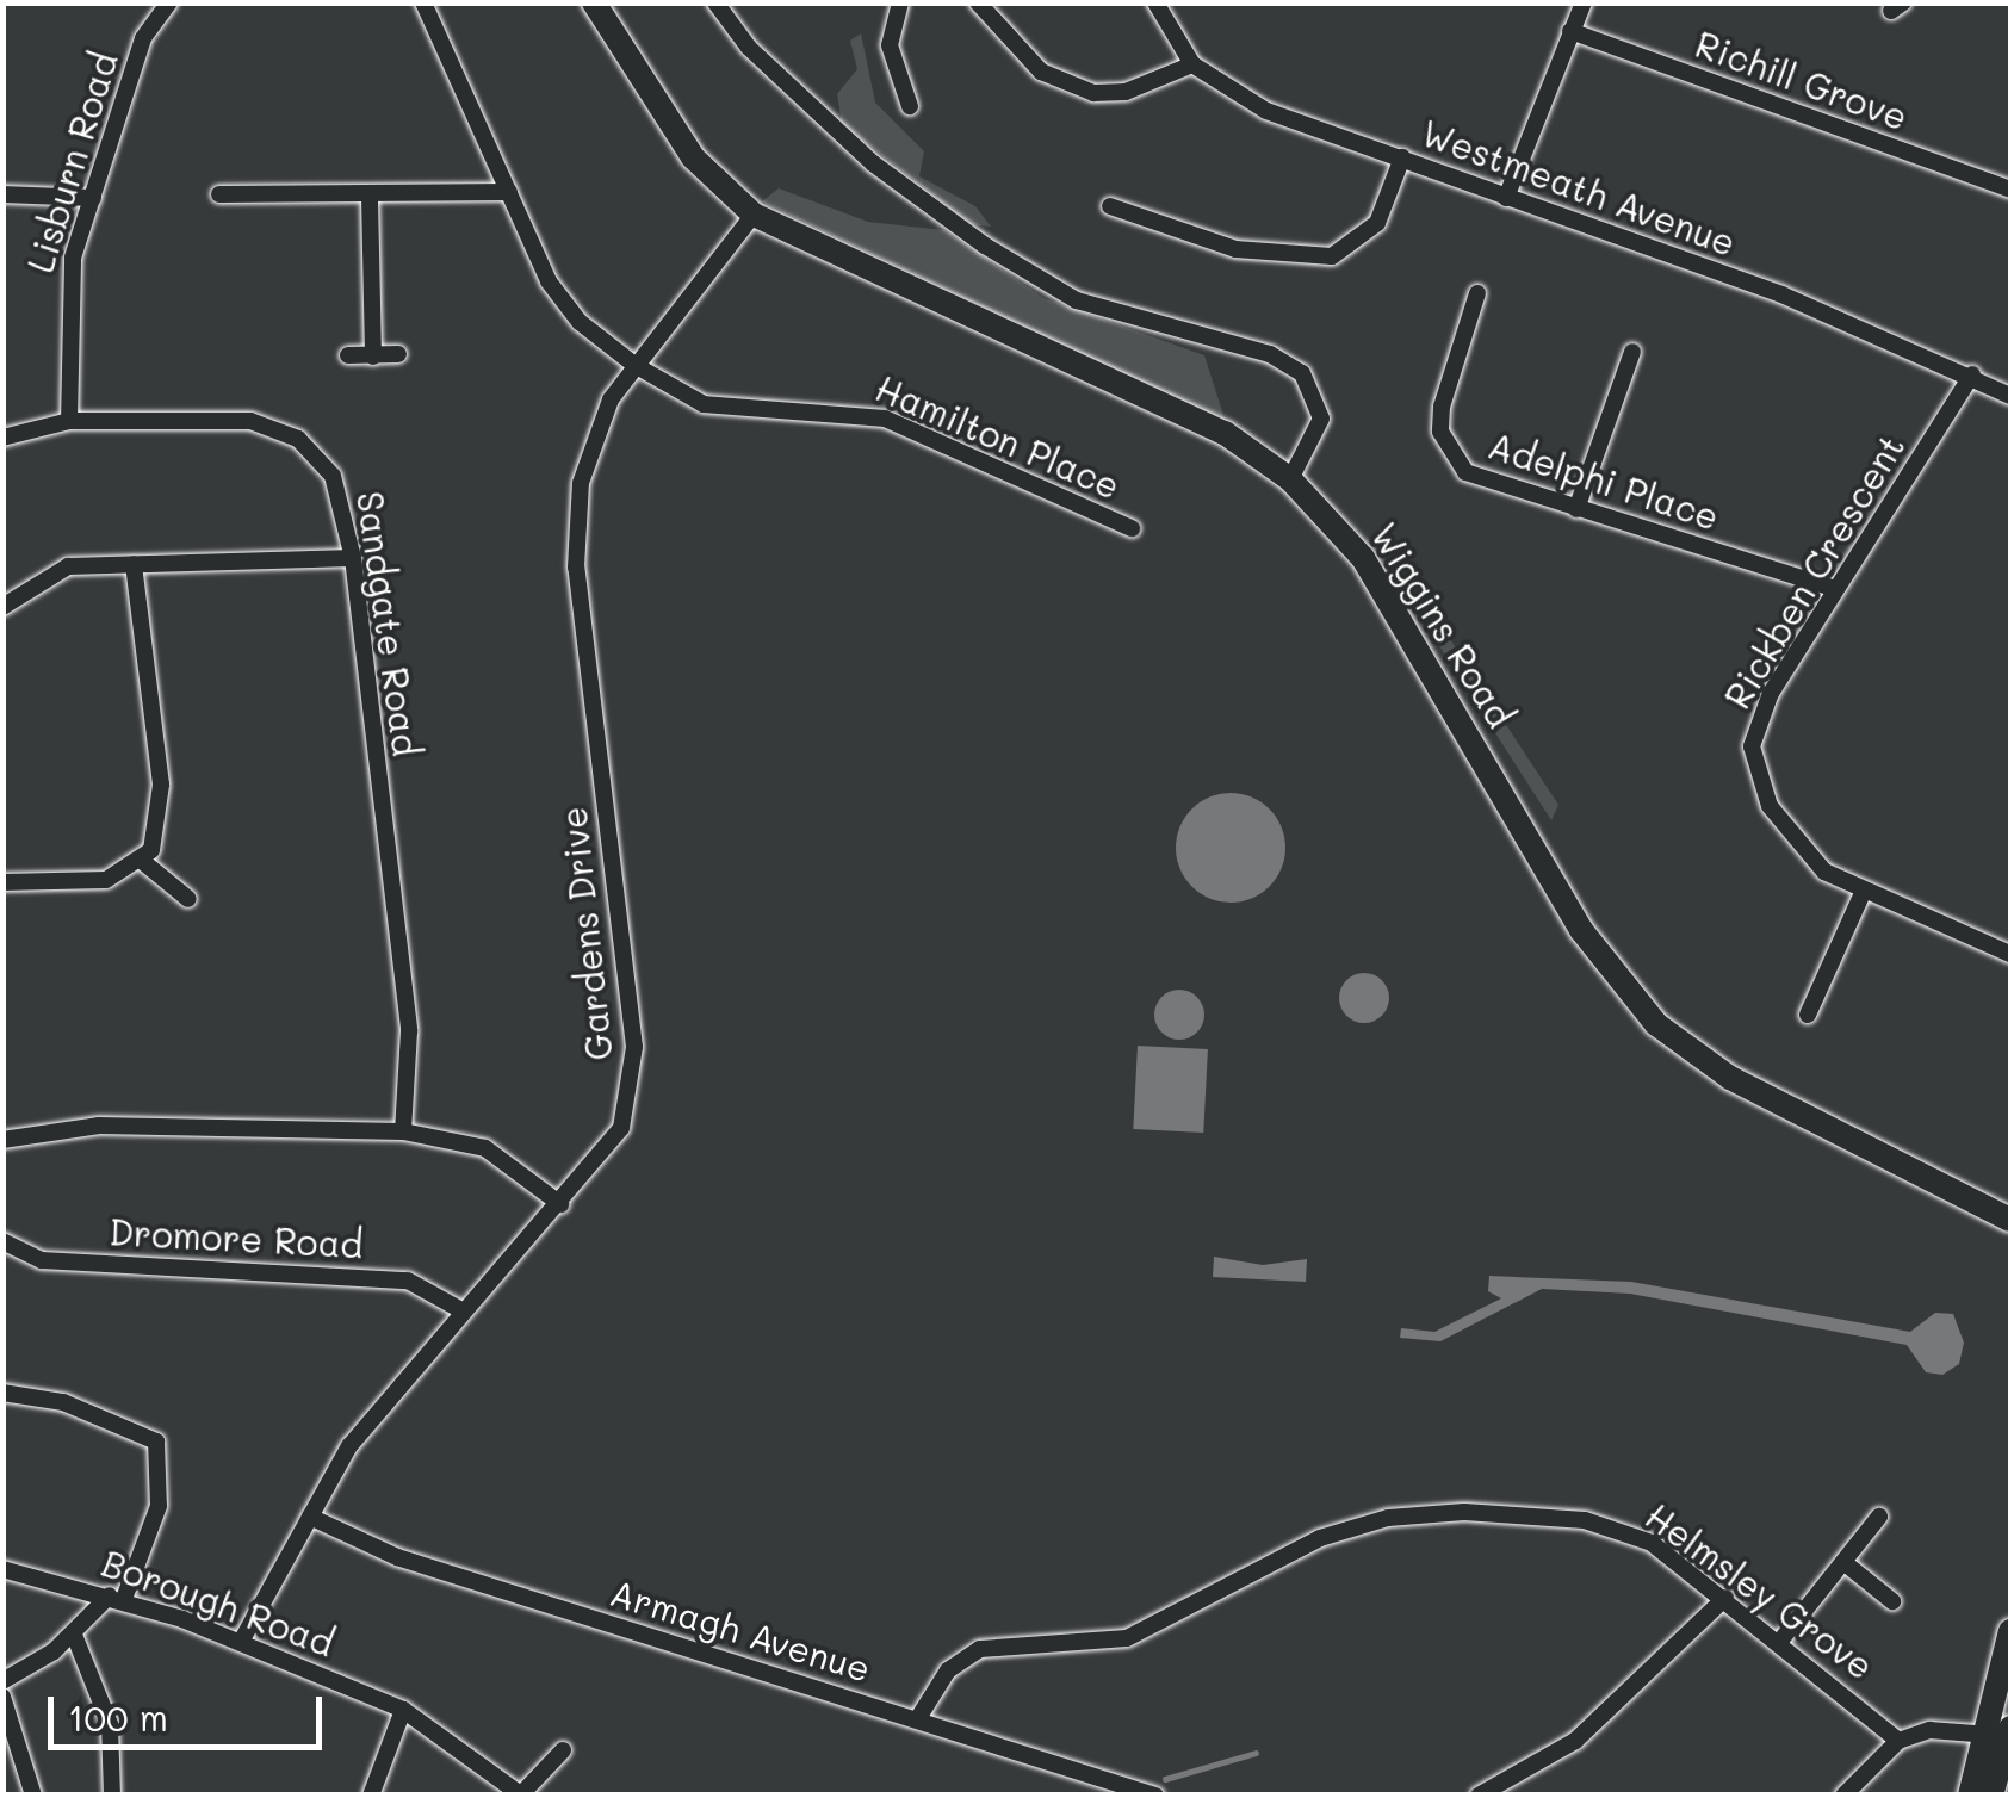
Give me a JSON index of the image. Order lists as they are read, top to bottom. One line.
{"streets":{"street":["Richill Grove","Lisburn Road","Westmeath Avenue","Hamilton Place","Adelphi Place","Rickben Crescent","Sandgate Road","Wiggins Road","Gardens Drive","Dromore Road","Helmsley Grove","Borough Road","Armagh Avenue"]},"crossings":[["Lisburn Road","Sandgate Road"],["Westmeath Avenue","Rickben Crescent"],["Hamilton Place","Gardens Drive"],["Adelphi Place","Rickben Crescent"],["Wiggins Road","Gardens Drive"],["Gardens Drive","Dromore Road"],["Gardens Drive","Borough Road"],["Gardens Drive","Armagh Avenue"],["Helmsley Grove","Armagh Avenue"]],"scale_bar":"100 m"}
